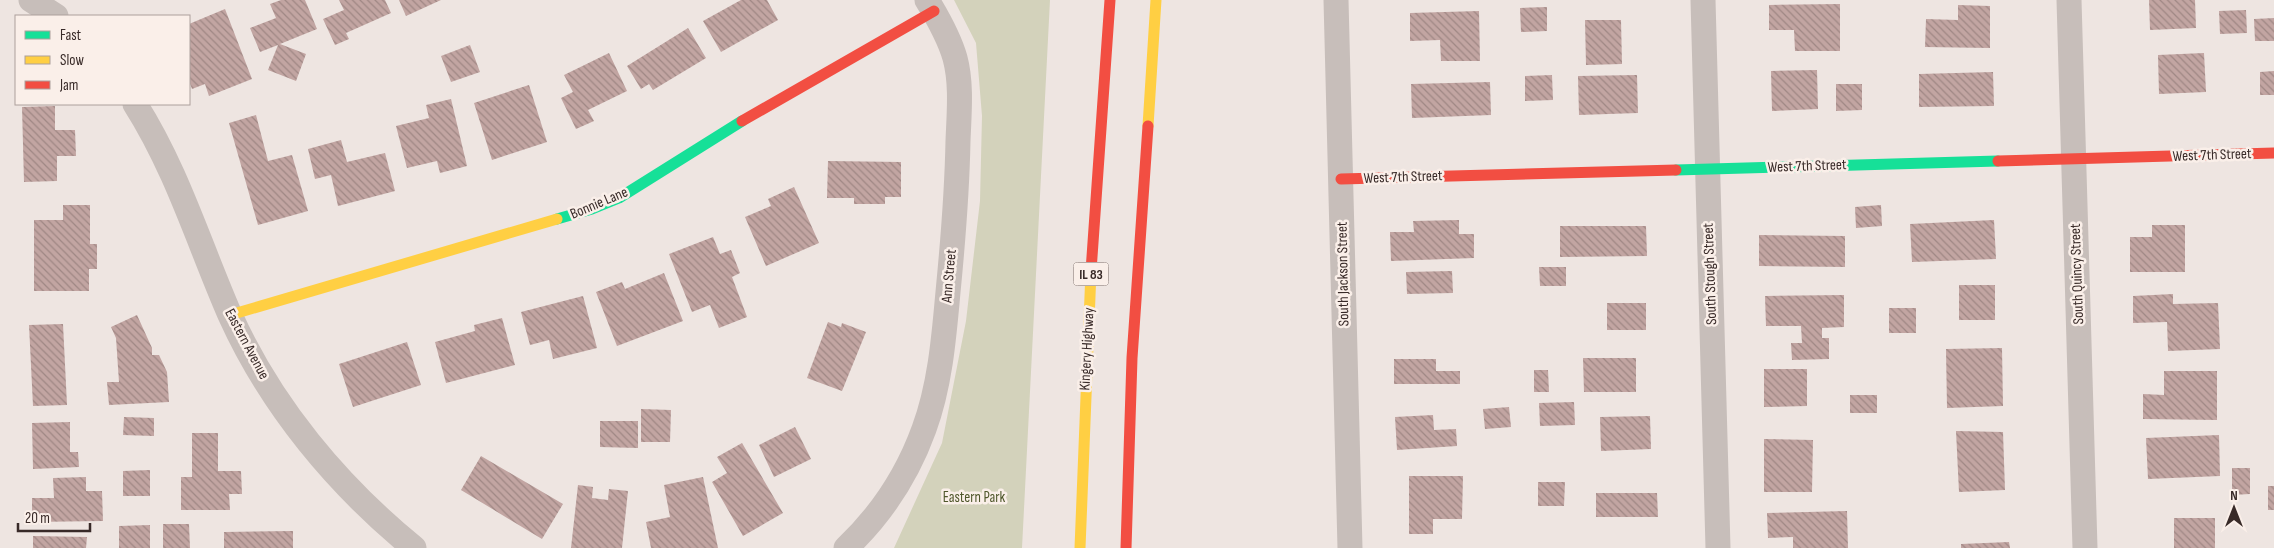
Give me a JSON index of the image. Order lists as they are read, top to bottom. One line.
{"streets":{"main road":["West 7th Street","Bonnie Lane","IL 83","Kingery Highway"],"street":["South Jackson Street","South Stough Street","South Quincy Street","Ann Street","Eastern Avenue"]},"crossings":[["West 7th Street","South Jackson Street"],["West 7th Street","South Stough Street"],["West 7th Street","South Quincy Street"],["Bonnie Lane","Ann Street"],["Bonnie Lane","Eastern Avenue"]],"parks":["Eastern Park"],"legend":["Fast","Slow","Jam"],"scale_bar":"20 m","north":"top"}
